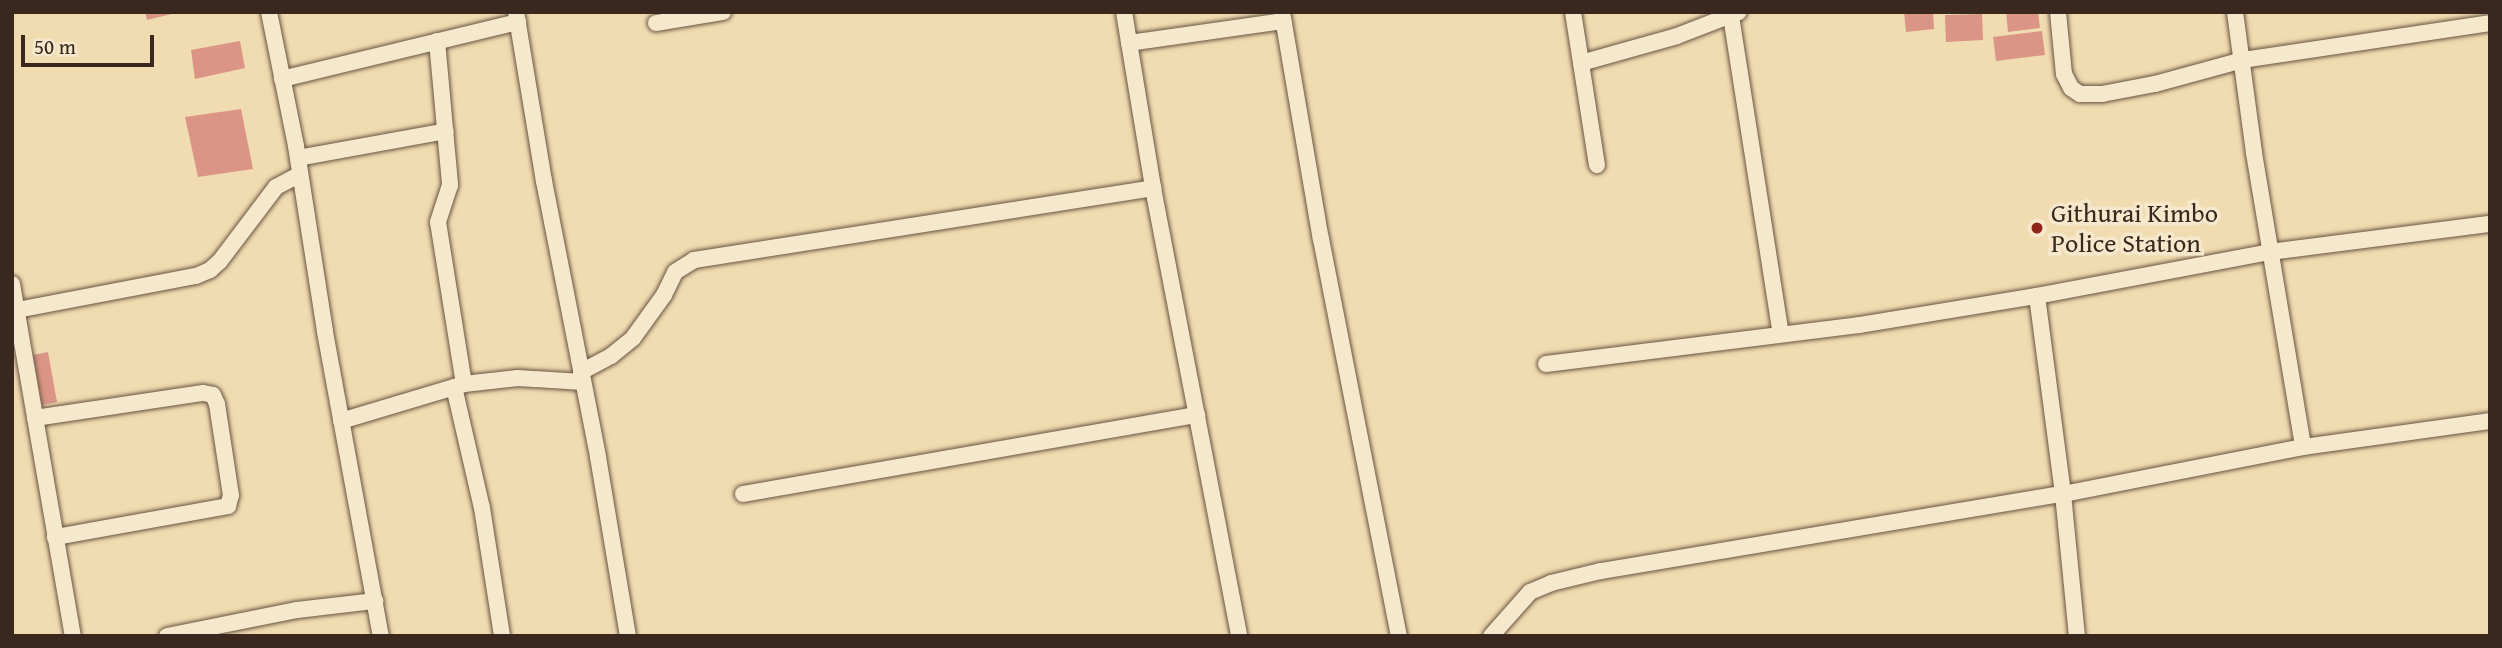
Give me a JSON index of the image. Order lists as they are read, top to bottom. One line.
{"places":["Githurai Kimbo Police Station"],"scale_bar":"50 m"}
